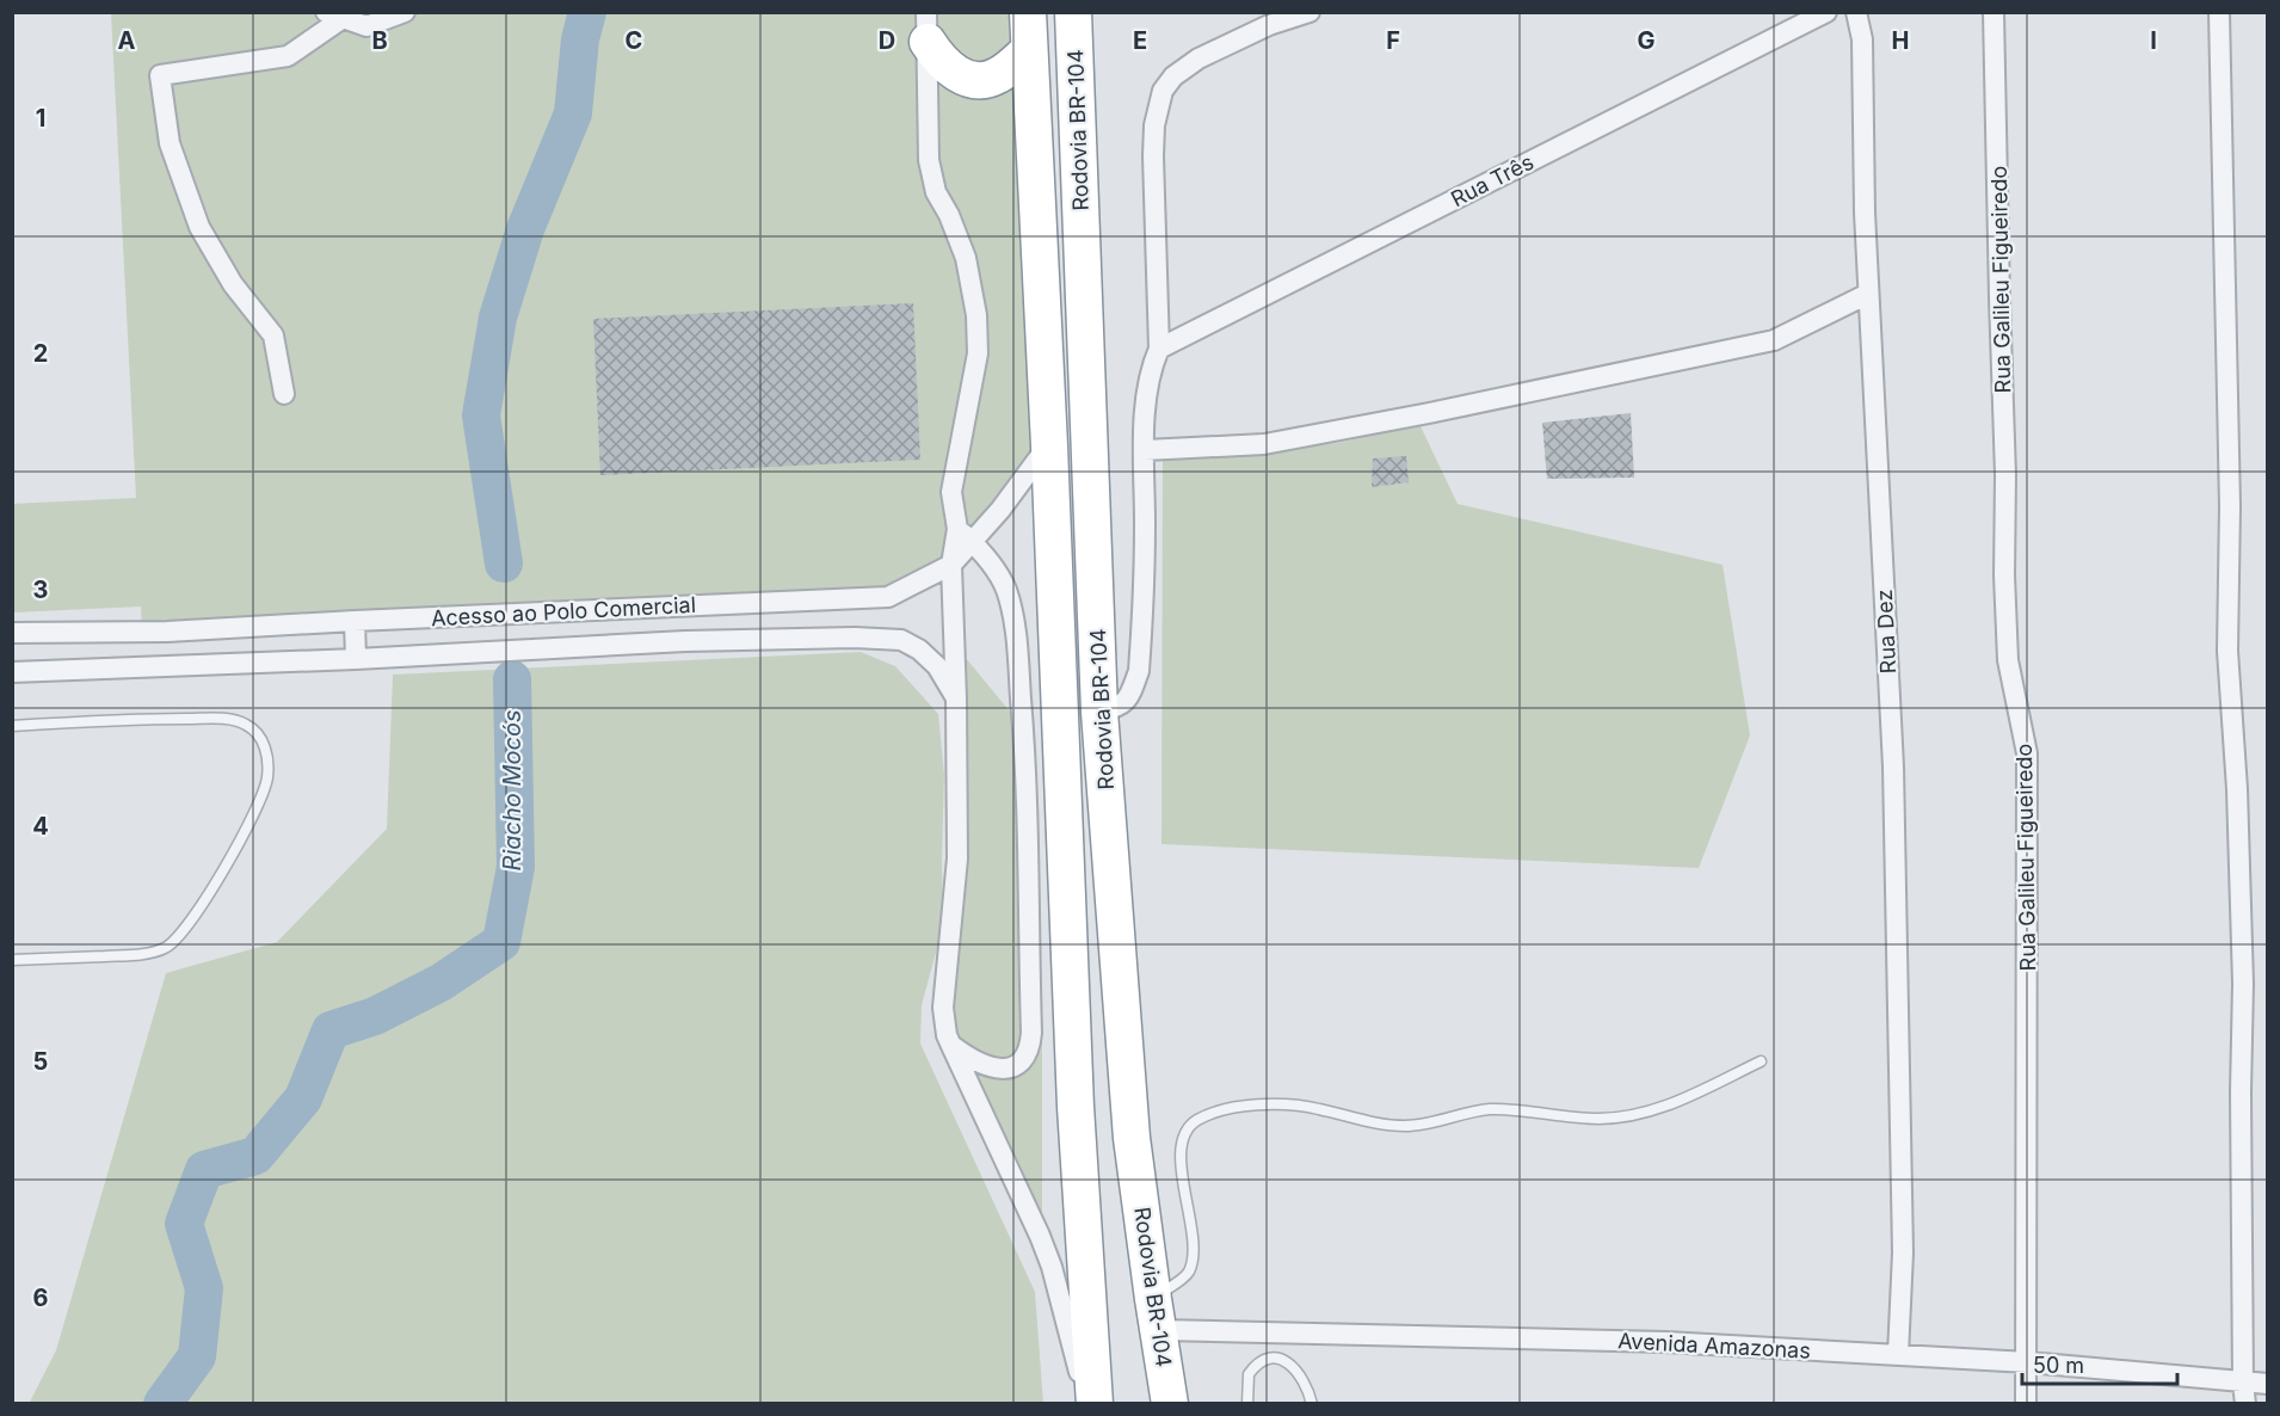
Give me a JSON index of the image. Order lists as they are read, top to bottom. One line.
{"streets":{"highway":["Rodovia BR-104"],"street":["Rua Três","Rua Galileu Figueiredo","Acesso ao Polo Comercial","Rua Dez","Avenida Amazonas"]},"crossings":[["Rodovia BR-104","Acesso ao Polo Comercial"],["Rodovia BR-104","Avenida Amazonas"],["Rua Galileu Figueiredo","Avenida Amazonas"],["Rua Dez","Avenida Amazonas"]],"water":["Riacho Mocós"],"scale_bar":"50 m","grid":{"columns":["A","B","C","D","E","F","G","H","I"],"rows":["1","2","3","4","5","6"]}}
